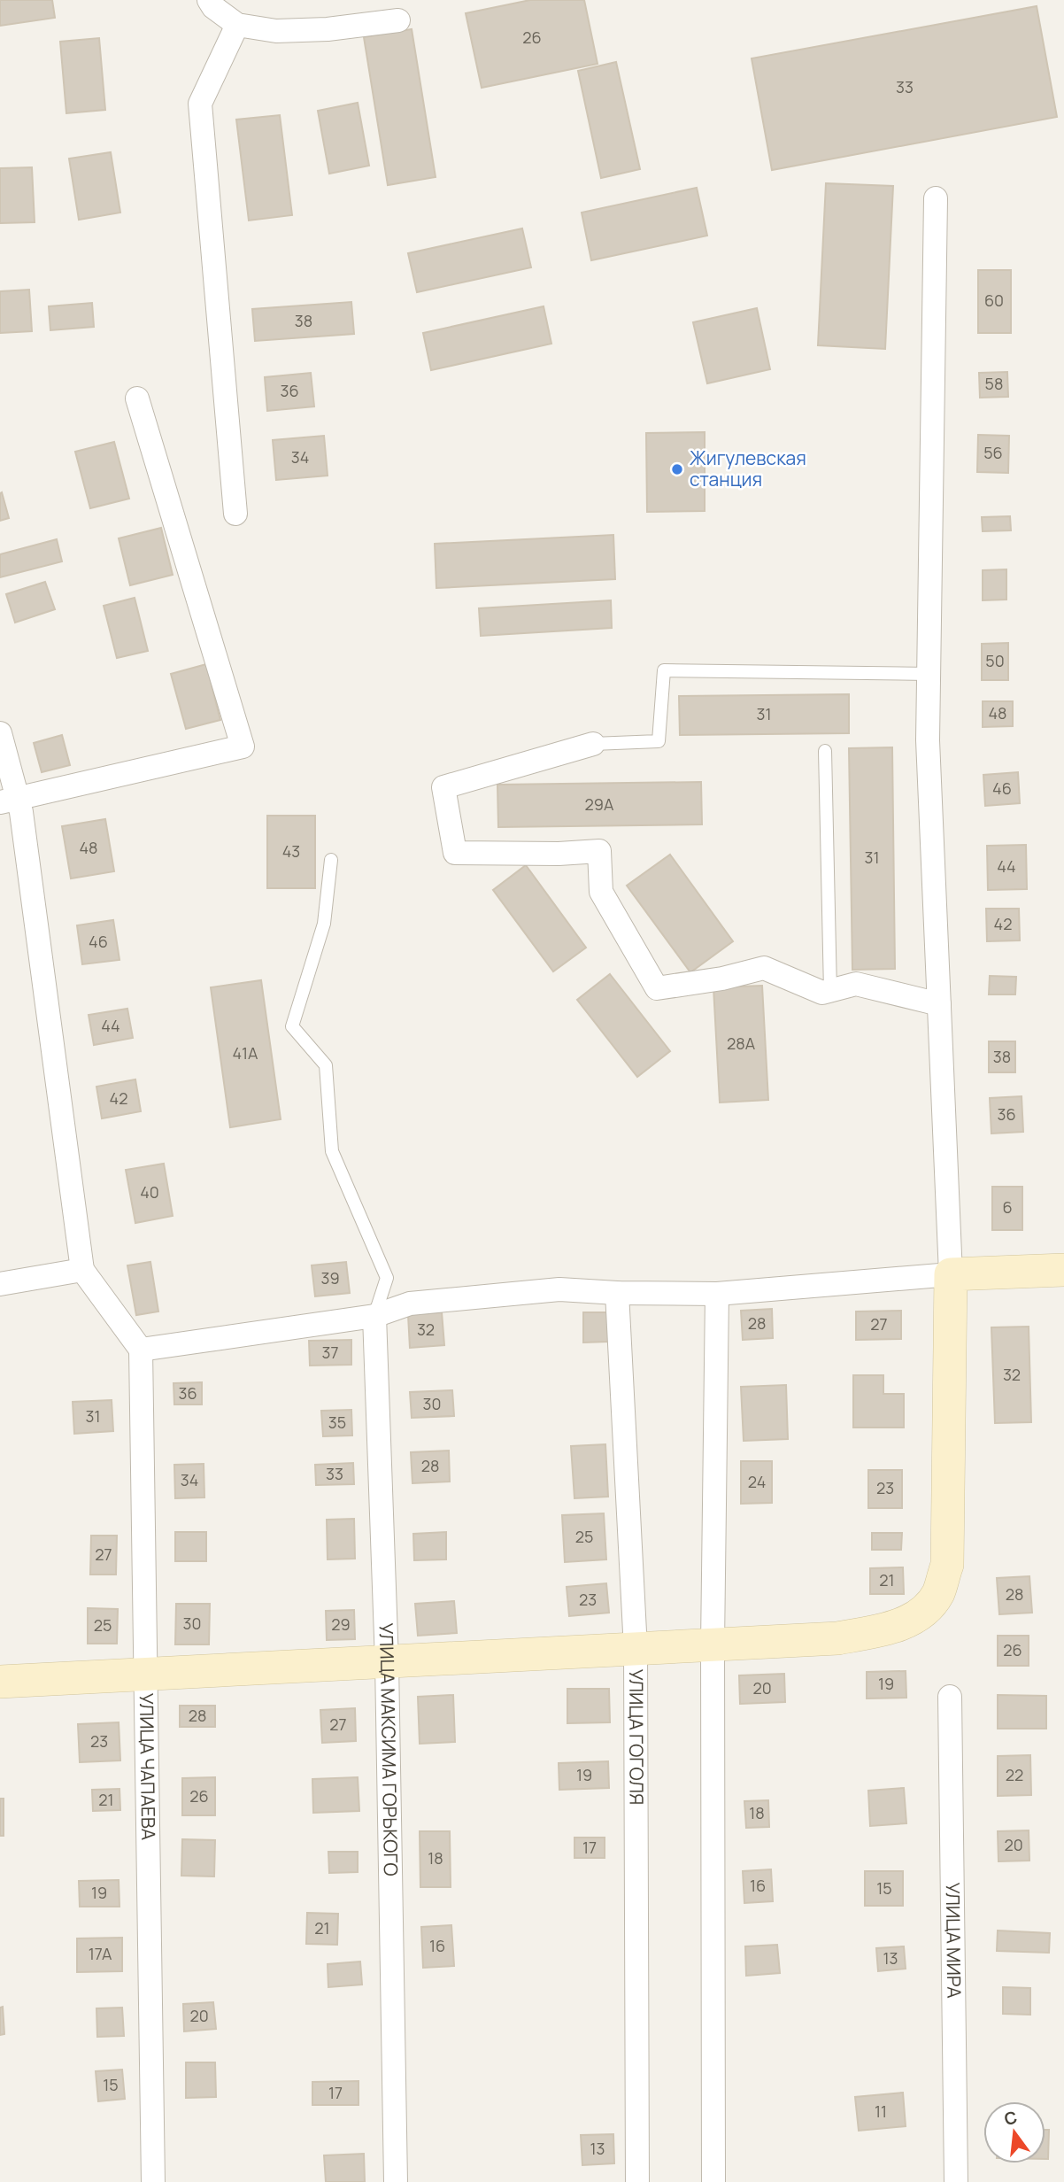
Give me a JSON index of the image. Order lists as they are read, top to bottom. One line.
{"streets":{"street":["УЛИЦА ГОГОЛЯ","УЛИЦА МАКСИМА ГОРЬКОГО","УЛИЦА ЧАПАЕВА","УЛИЦА МИРА"]},"places":["Жигулевская станция"],"house_numbers":["26","33","60","38","58","36","56","34","50","48","31","46","29А","48","43","31","44","42","46","44","28А","41А","38","42","36","40","6","39","28","27","32","37","32","36","30","31","35","28","33","34","24","23","25","27","21","28","23","30","29","25","26","19","20","28","27","23","19","22","26","21","18","20","17","18","16","15","19","21","16","17А","13","20","15","17","11","13"],"north":"top"}
